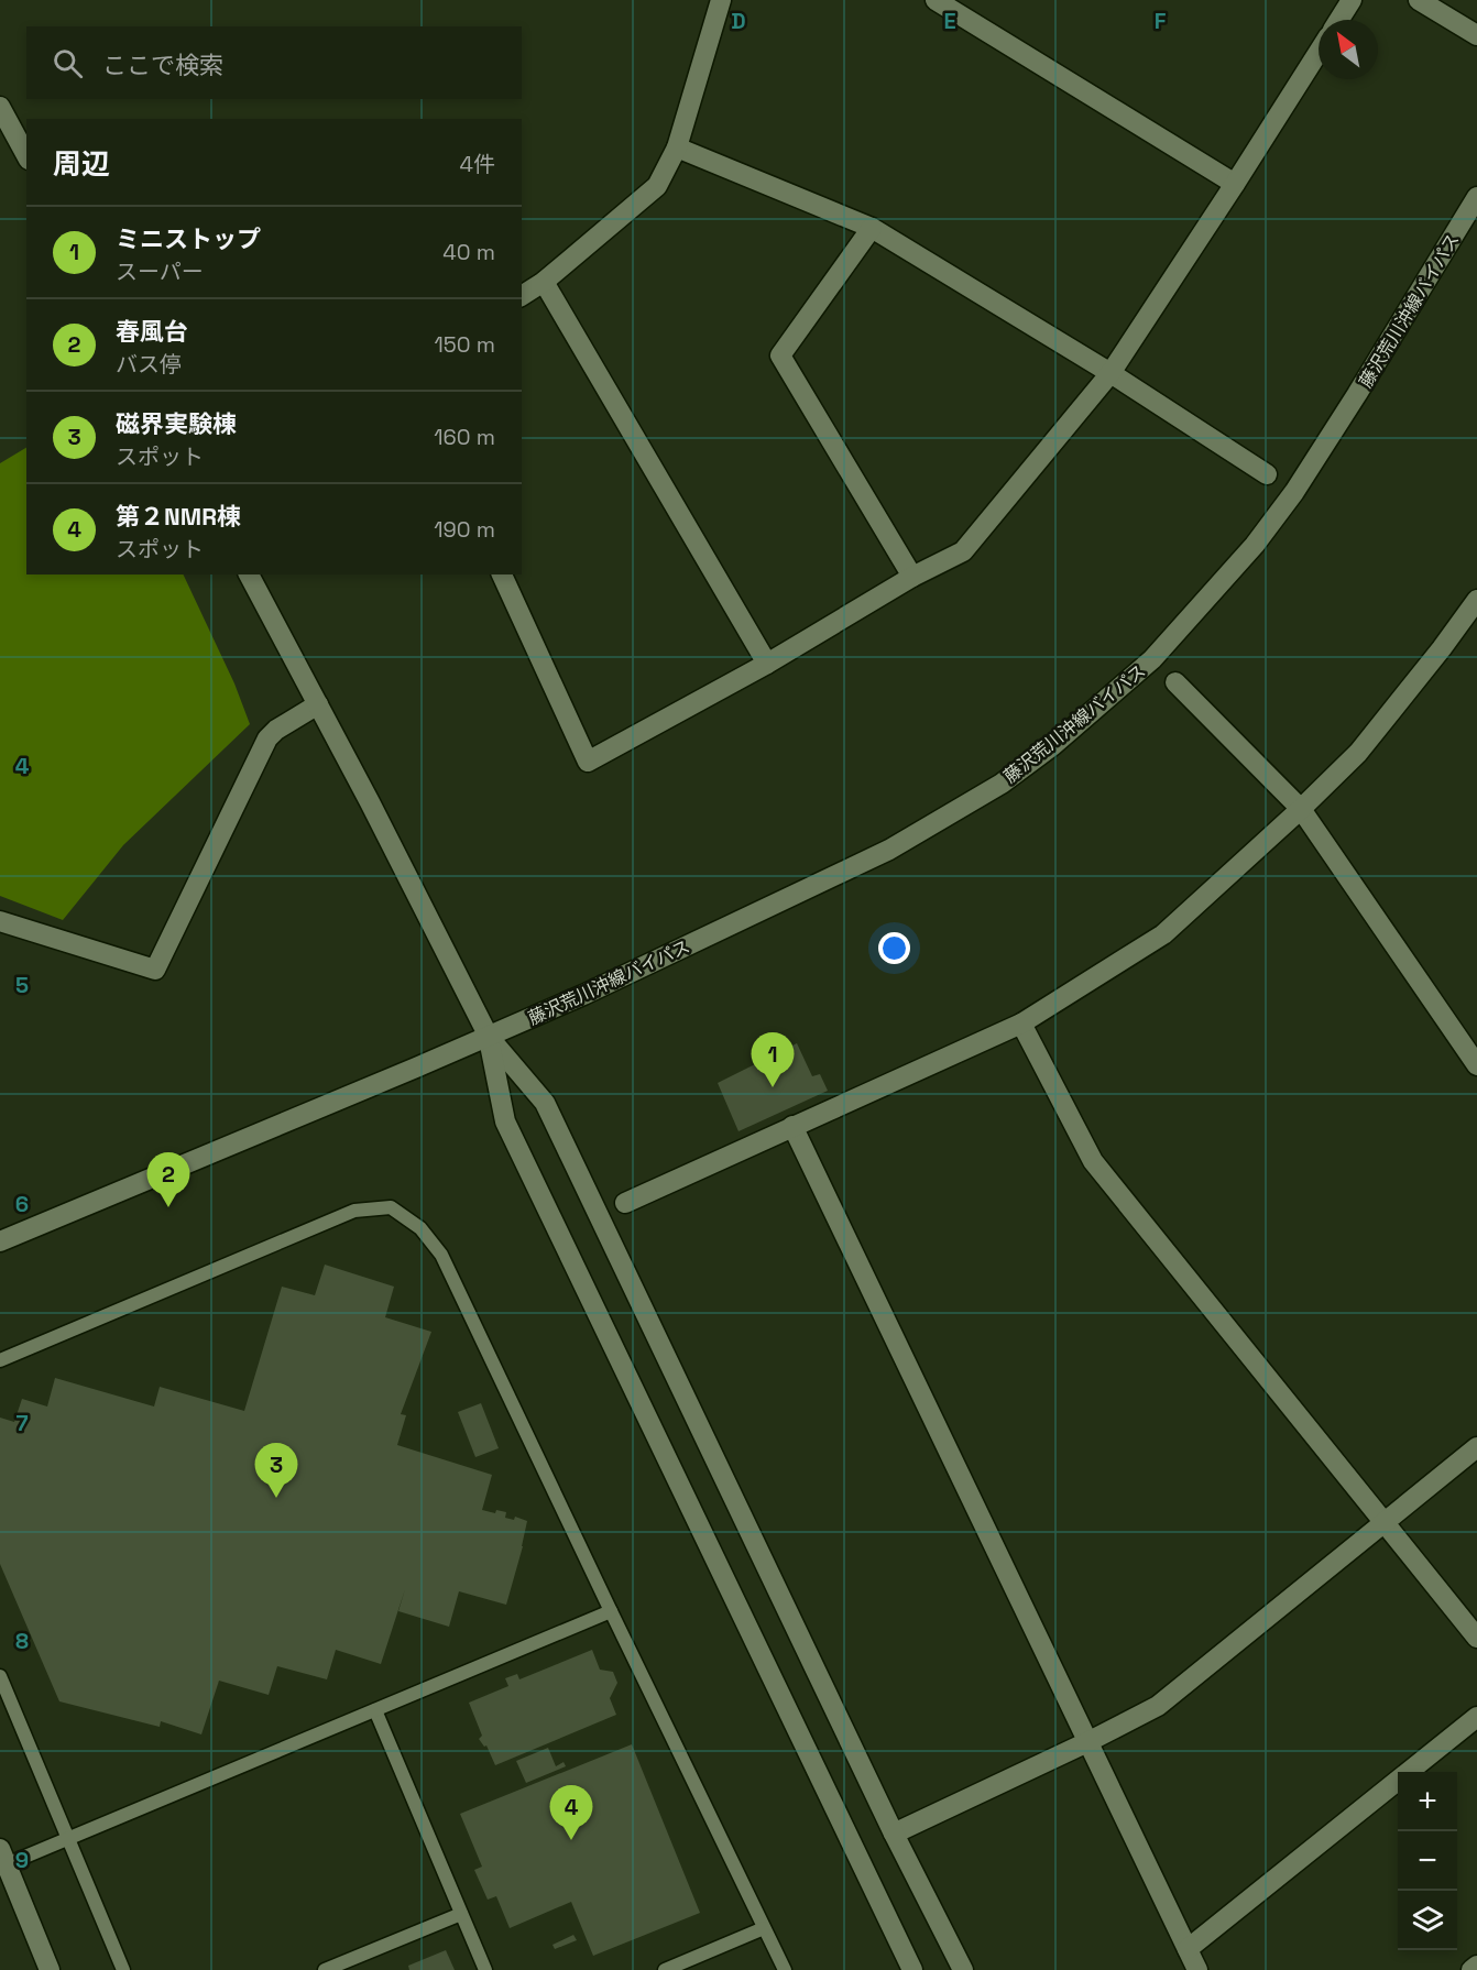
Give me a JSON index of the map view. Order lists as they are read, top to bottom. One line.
{"streets":{"street":["藤沢荒川沖線バイパス"]},"north":"top left","page":{"search":"ここで検索","heading":["周辺","4件"],"list":[{"mark":"1","name":"ミニストップ","note":"スーパー","value":"40 m"},{"mark":"2","name":"春風台","note":"バス停","value":"150 m"},{"mark":"3","name":"磁界実験棟","note":"スポット","value":"160 m"},{"mark":"4","name":"第２NMR棟","note":"スポット","value":"190 m"}],"pins":["1","2","3","4"],"map_buttons":["+","−"]},"grid":{"columns":["D","E","F"],"rows":["4","5","6","7","8","9"]}}
